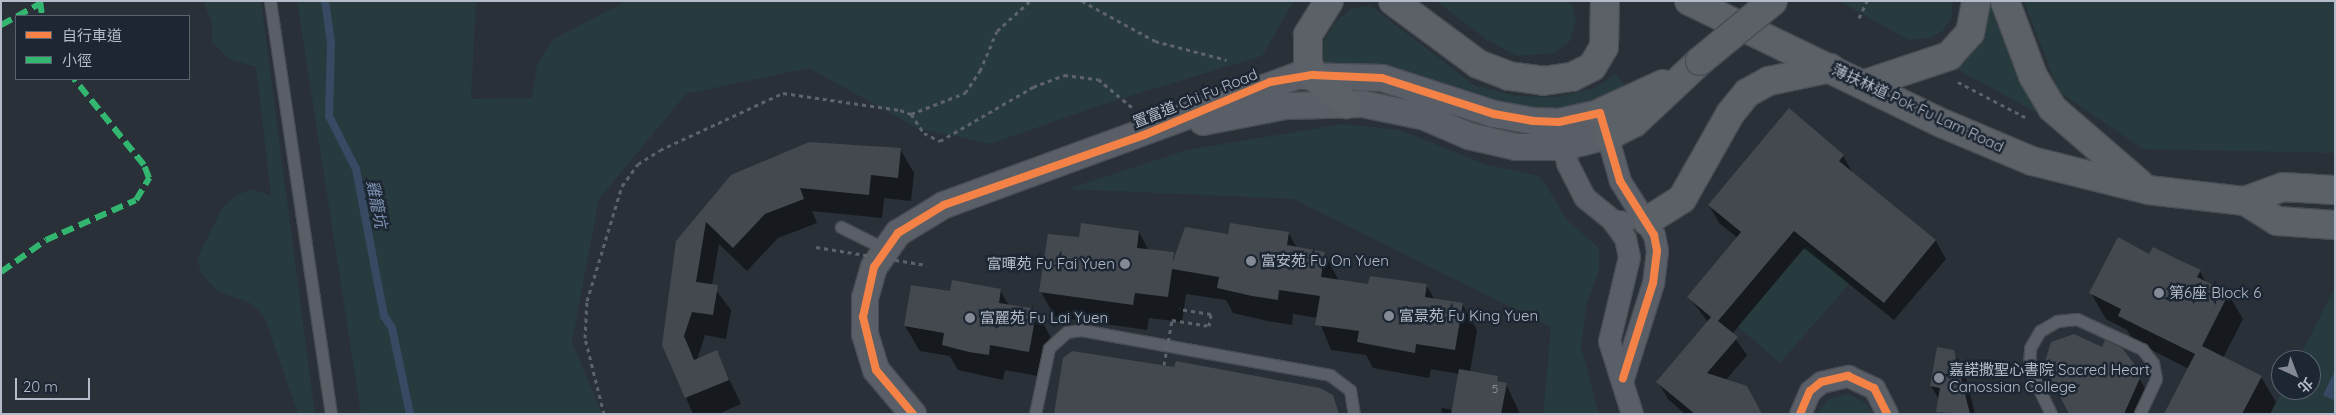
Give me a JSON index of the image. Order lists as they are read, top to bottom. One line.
{"streets":{"main road":["薄扶林道 Pok Fu Lam Road"],"street":["置富道 Chi Fu Road"]},"water":["雞籠坑"],"places":["富安苑 Fu On Yuen","富暉苑 Fu Fai Yuen","第6座 Block 6","富景苑 Fu King Yuen","富麗苑 Fu Lai Yuen","嘉諾撒聖心書院 Sacred Heart Canossian College"],"house_numbers":["5"],"legend":["自行車道","小徑"],"scale_bar":"20 m","north":"bottom right"}
